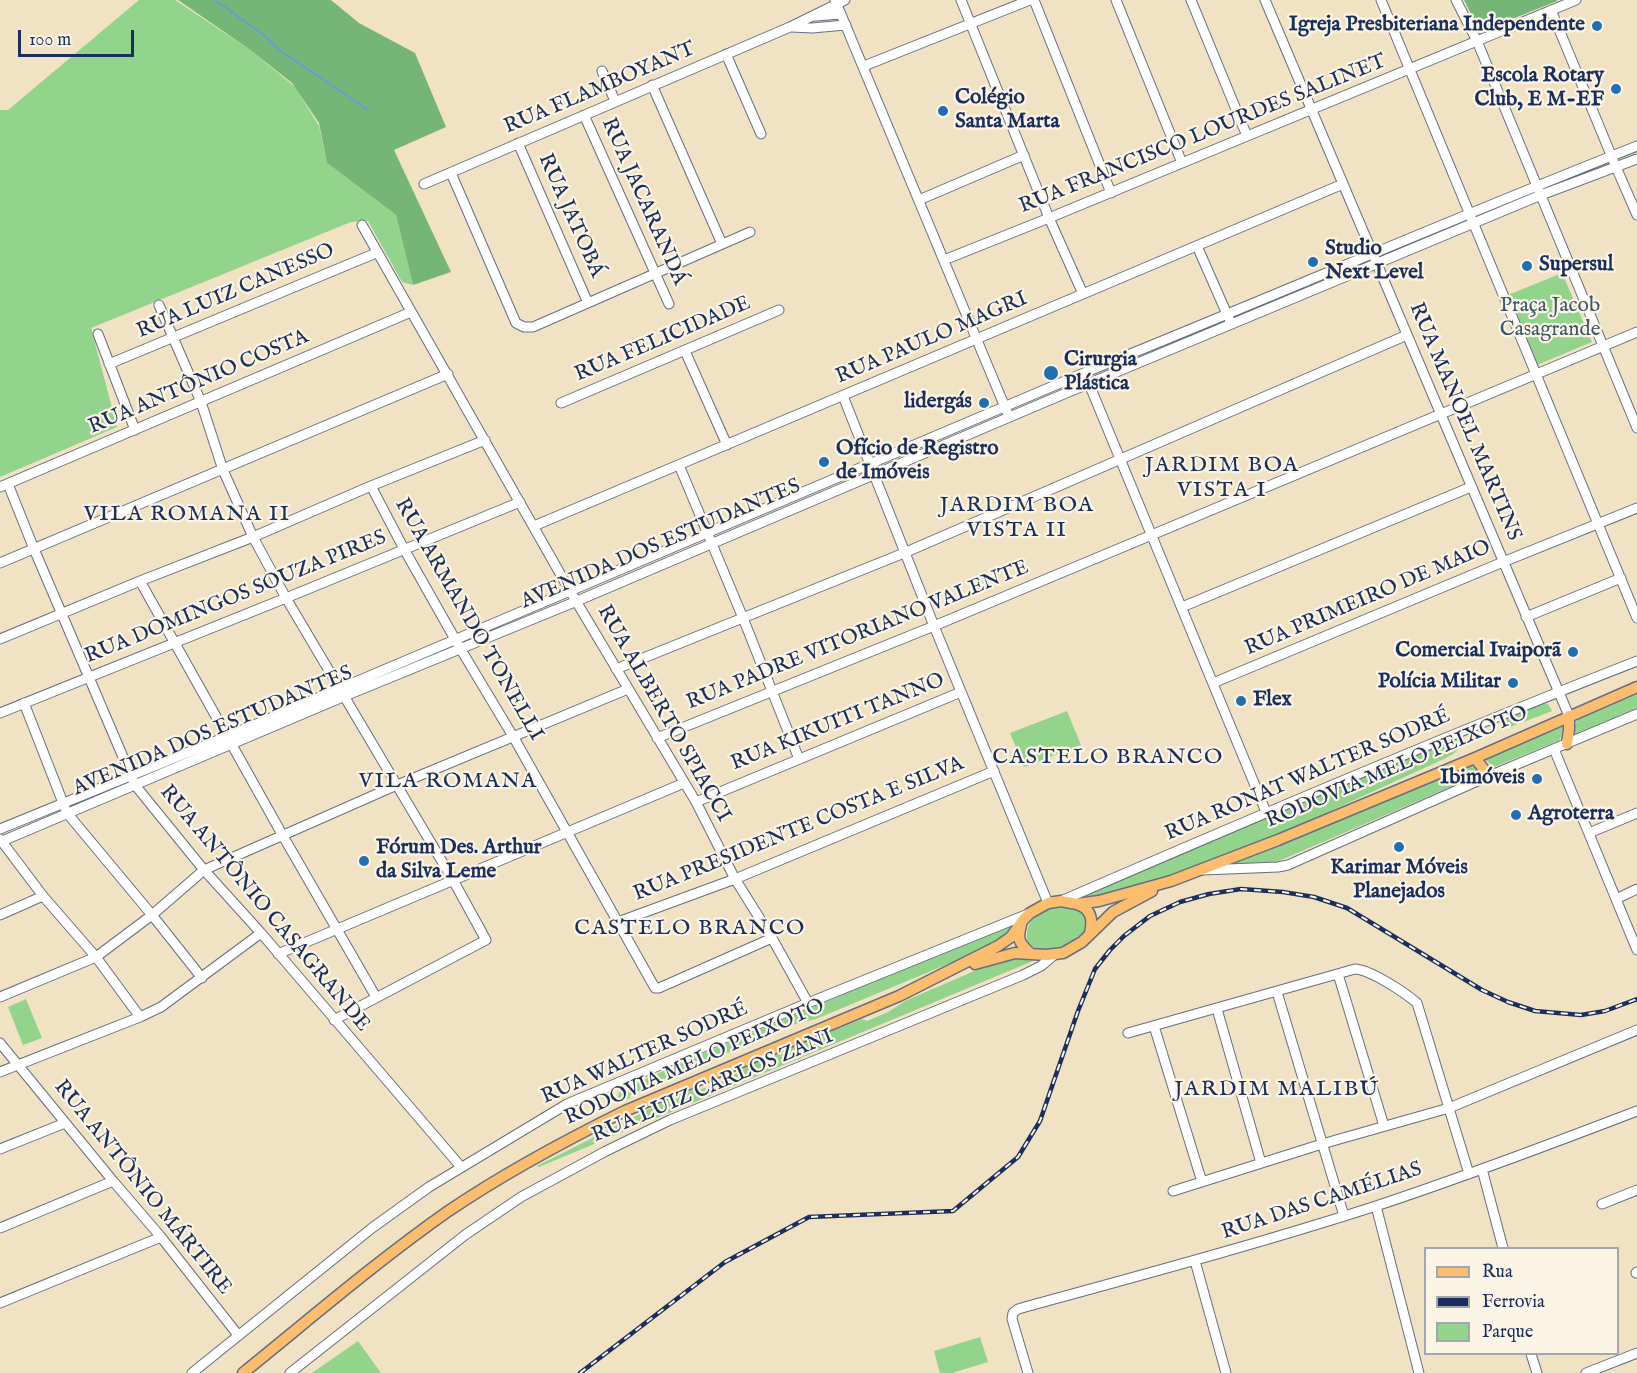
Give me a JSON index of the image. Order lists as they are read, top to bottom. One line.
{"streets":{"main road":["RODOVIA MELO PEIXOTO"],"street":["RUA FLAMBOYANT","RUA FRANCISCO LOURDES SALINET","RUA JACARANDÁ","RUA JATOBÁ","RUA LUIZ CANESSO","RUA PAULO MAGRI","RUA FELICIDADE","RUA ANTÔNIO COSTA","RUA MANOEL MARTINS","AVENIDA DOS ESTUDANTES","RUA DOMINGOS SOUZA PIRES","RUA PRIMEIRO DE MAIO","RUA ARMANDO TONELLI","RUA PADRE VITORIANO VALENTE","RUA ALBERTO SPIACCI","RUA KIKUITI TANNO","RUA RONAT WALTER SODRÉ","RUA PRESIDENTE COSTA E SILVA","RUA ANTÔNIO CASAGRANDE","RUA WALTER SODRÉ","RUA LUIZ CARLOS ZANI","RUA ANTÔNIO MÁRTIRE","RUA DAS CAMÉLIAS"]},"crossings":[["RUA FLAMBOYANT","RUA JACARANDÁ"],["RUA FLAMBOYANT","RUA JATOBÁ"],["RUA FRANCISCO LOURDES SALINET","RUA MANOEL MARTINS"],["RUA LUIZ CANESSO","RUA ALBERTO SPIACCI"],["RUA PAULO MAGRI","RUA MANOEL MARTINS"],["RUA PAULO MAGRI","RUA ALBERTO SPIACCI"],["RUA ANTÔNIO COSTA","RUA ALBERTO SPIACCI"],["RUA ANTÔNIO COSTA","RUA ANTÔNIO CASAGRANDE"],["RUA MANOEL MARTINS","AVENIDA DOS ESTUDANTES"],["RUA MANOEL MARTINS","RUA PRIMEIRO DE MAIO"],["RUA MANOEL MARTINS","RUA PADRE VITORIANO VALENTE"],["RUA MANOEL MARTINS","RODOVIA MELO PEIXOTO"],["RUA MANOEL MARTINS","RUA RONAT WALTER SODRÉ"],["AVENIDA DOS ESTUDANTES","RUA ARMANDO TONELLI"],["AVENIDA DOS ESTUDANTES","RUA ALBERTO SPIACCI"],["AVENIDA DOS ESTUDANTES","RUA ANTÔNIO CASAGRANDE"],["RUA DOMINGOS SOUZA PIRES","RUA ARMANDO TONELLI"],["RUA DOMINGOS SOUZA PIRES","RUA ALBERTO SPIACCI"],["RUA DOMINGOS SOUZA PIRES","RUA ANTÔNIO CASAGRANDE"],["RUA ARMANDO TONELLI","RUA ALBERTO SPIACCI"],["RUA ARMANDO TONELLI","RUA PRESIDENTE COSTA E SILVA"],["RUA PADRE VITORIANO VALENTE","RUA ALBERTO SPIACCI"],["RUA ALBERTO SPIACCI","RUA KIKUITI TANNO"],["RUA ALBERTO SPIACCI","RUA PRESIDENTE COSTA E SILVA"],["RUA ALBERTO SPIACCI","RUA WALTER SODRÉ"],["RODOVIA MELO PEIXOTO","RUA RONAT WALTER SODRÉ"],["RODOVIA MELO PEIXOTO","RUA WALTER SODRÉ"],["RODOVIA MELO PEIXOTO","RUA LUIZ CARLOS ZANI"],["RUA RONAT WALTER SODRÉ","RUA WALTER SODRÉ"],["RUA RONAT WALTER SODRÉ","RUA LUIZ CARLOS ZANI"],["RUA ANTÔNIO CASAGRANDE","RUA WALTER SODRÉ"],["RUA WALTER SODRÉ","RUA LUIZ CARLOS ZANI"],["RUA WALTER SODRÉ","RUA ANTÔNIO MÁRTIRE"]],"districts":["JARDIM BOA VISTA I","JARDIM BOA VISTA II","VILA ROMANA II","CASTELO BRANCO","VILA ROMANA","CASTELO BRANCO","JARDIM MALIBÚ"],"parks":["Praça Jacob Casagrande"],"places":["Igreja Presbiteriana Independente","Escola Rotary Club, E M-EF","Colégio Santa Marta","Studio Next Level","Supersul","Cirurgia Plástica","lidergás","Ofício de Registro de Imóveis","Comercial Ivaiporã","Polícia Militar","Flex","Ibimóveis","Agroterra","Karimar Móveis Planejados","Fórum Des. Arthur da Silva Leme"],"legend":["Rua","Ferrovia","Parque"],"scale_bar":"100 m"}
